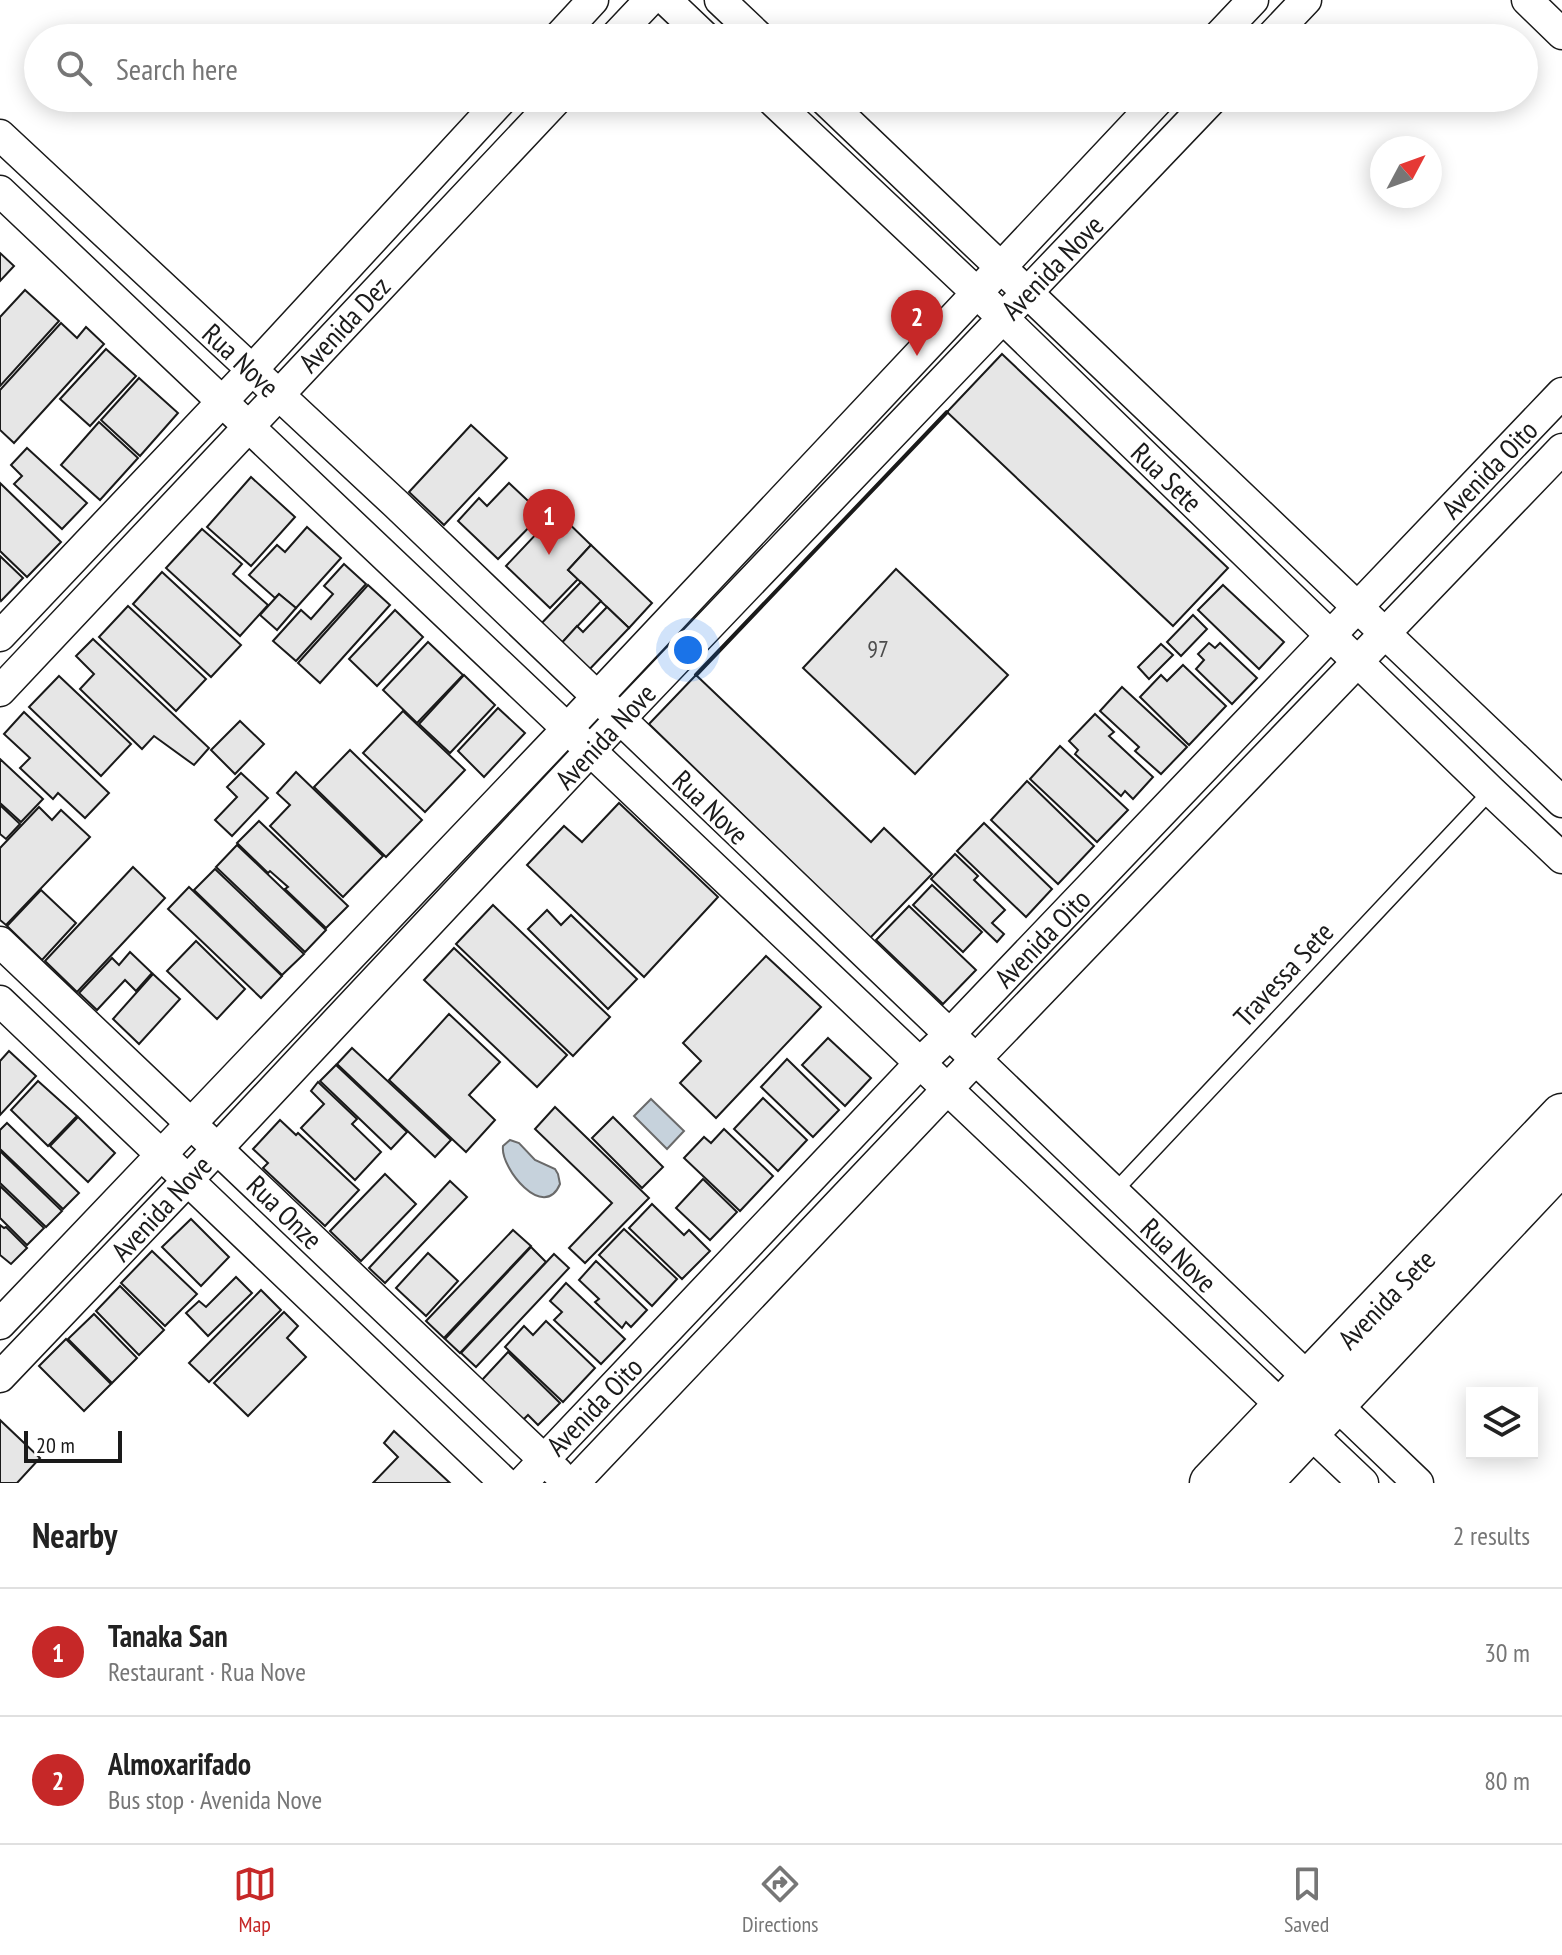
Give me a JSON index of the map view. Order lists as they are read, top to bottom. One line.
{"streets":{"street":["Avenida Nove","Avenida Dez","Rua Nove","Avenida Oito","Rua Sete","Rua Onze","Avenida Sete"],"lane":["Travessa Sete"]},"crossings":[["Avenida Nove","Rua Nove"],["Avenida Nove","Rua Sete"],["Avenida Nove","Rua Onze"],["Avenida Dez","Rua Nove"],["Rua Nove","Avenida Oito"],["Rua Nove","Travessa Sete"],["Rua Nove","Avenida Sete"],["Avenida Oito","Rua Sete"],["Avenida Oito","Rua Onze"],["Rua Sete","Travessa Sete"]],"house_numbers":["97"],"scale_bar":"20 m","north":"top right","page":{"search":"Search here","pins":["2","1"],"scale":"20 m","heading":["Nearby","2 results"],"list":[{"mark":"1","name":"Tanaka San","note":"Restaurant · Rua Nove","value":"30 m"},{"mark":"2","name":"Almoxarifado","note":"Bus stop · Avenida Nove","value":"80 m"}],"nav":["Map","Directions","Saved"]}}
